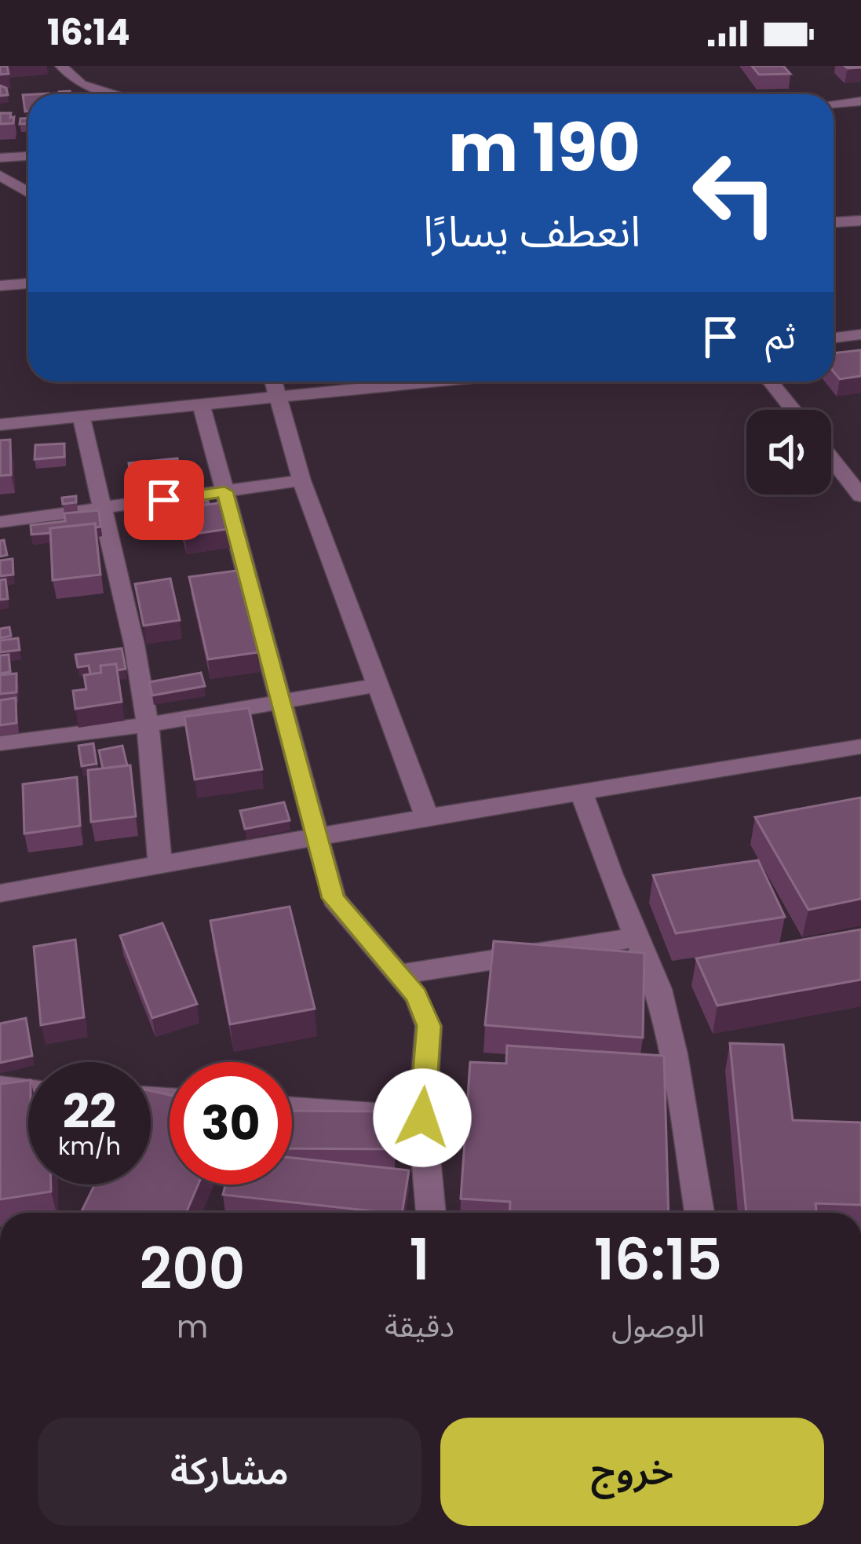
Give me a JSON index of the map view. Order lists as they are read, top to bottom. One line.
{"page":{"status":"16:14","turn":["190 m","انعطف يسارًا"],"then":"ثم","speed":"22 km/h","limit":"30","eta":["16:15","الوصول","1","دقيقة","200","m"],"buttons":["خروج","مشاركة"]}}
